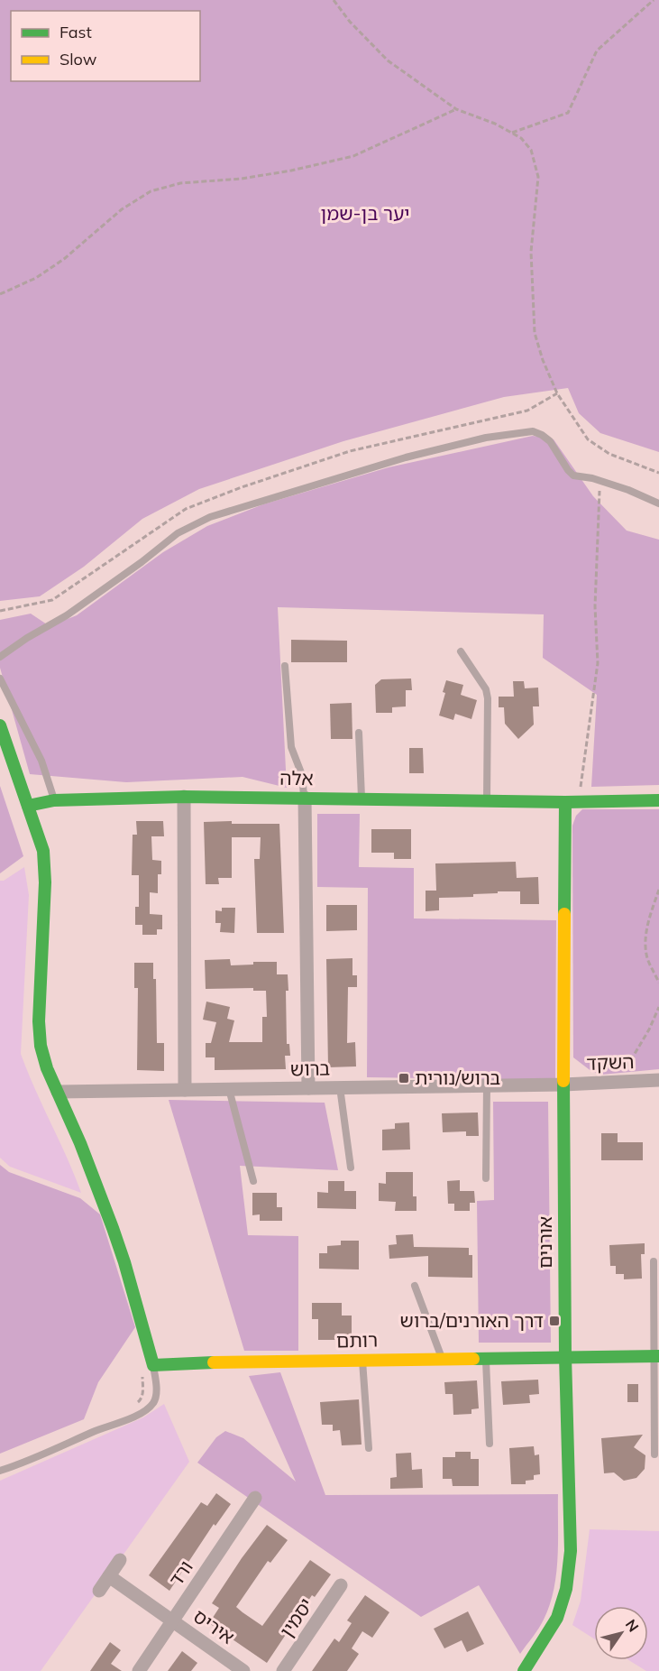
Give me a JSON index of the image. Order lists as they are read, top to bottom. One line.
{"streets":{"street":["אלה","השקד","ברוש","אורנים","רותם","ורד","יסמין","איריס"]},"crossings":[["אלה","אורנים"],["השקד","ברוש"],["השקד","אורנים"],["ברוש","אורנים"],["אורנים","רותם"],["ורד","איריס"]],"parks":["יער בן-שמן"],"places":{"transit":["ברוש/נורית","דרך האורנים/ברוש"]},"legend":["Fast","Slow"],"north":"top right"}
